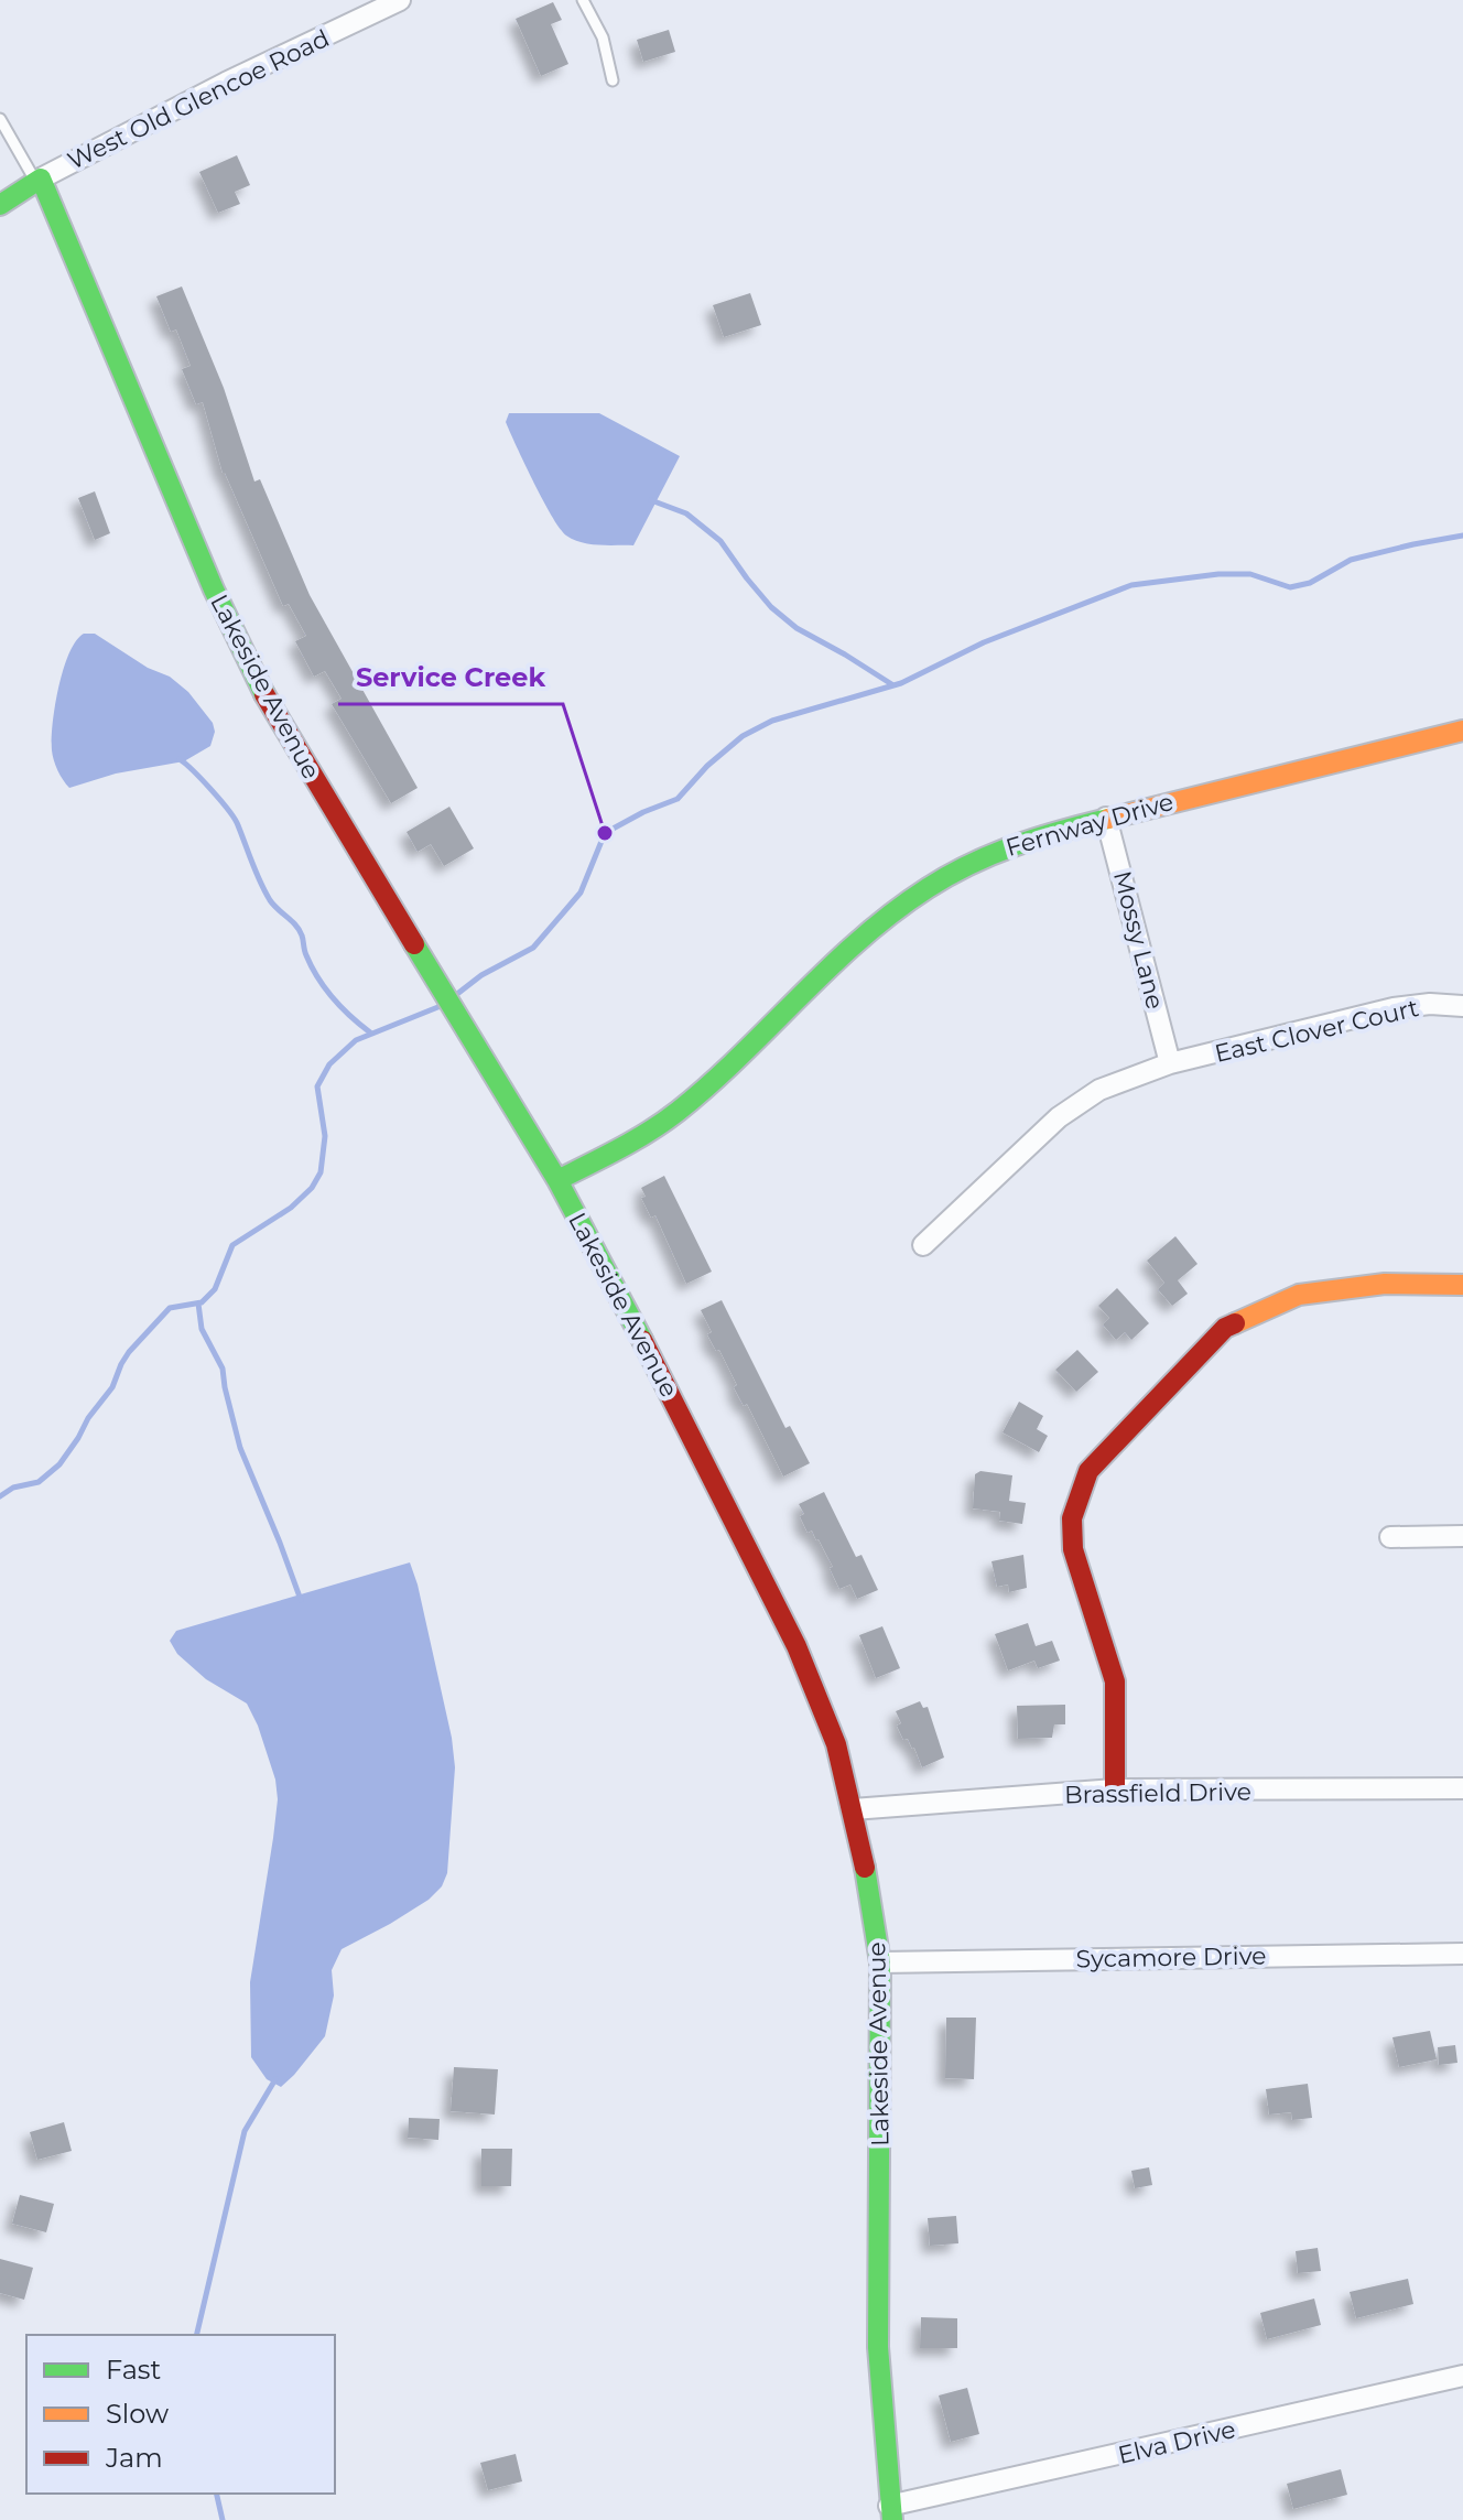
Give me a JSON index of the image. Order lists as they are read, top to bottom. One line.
{"streets":{"street":["West Old Glencoe Road","Lakeside Avenue","Fernway Drive","Mossy Lane","East Clover Court","Brassfield Drive","Sycamore Drive","Elva Drive"]},"crossings":[["West Old Glencoe Road","Lakeside Avenue"],["Lakeside Avenue","Fernway Drive"],["Lakeside Avenue","Brassfield Drive"],["Lakeside Avenue","Sycamore Drive"],["Lakeside Avenue","Elva Drive"],["Fernway Drive","Mossy Lane"],["Mossy Lane","East Clover Court"]],"places":["Service Creek"],"legend":["Fast","Slow","Jam"]}
